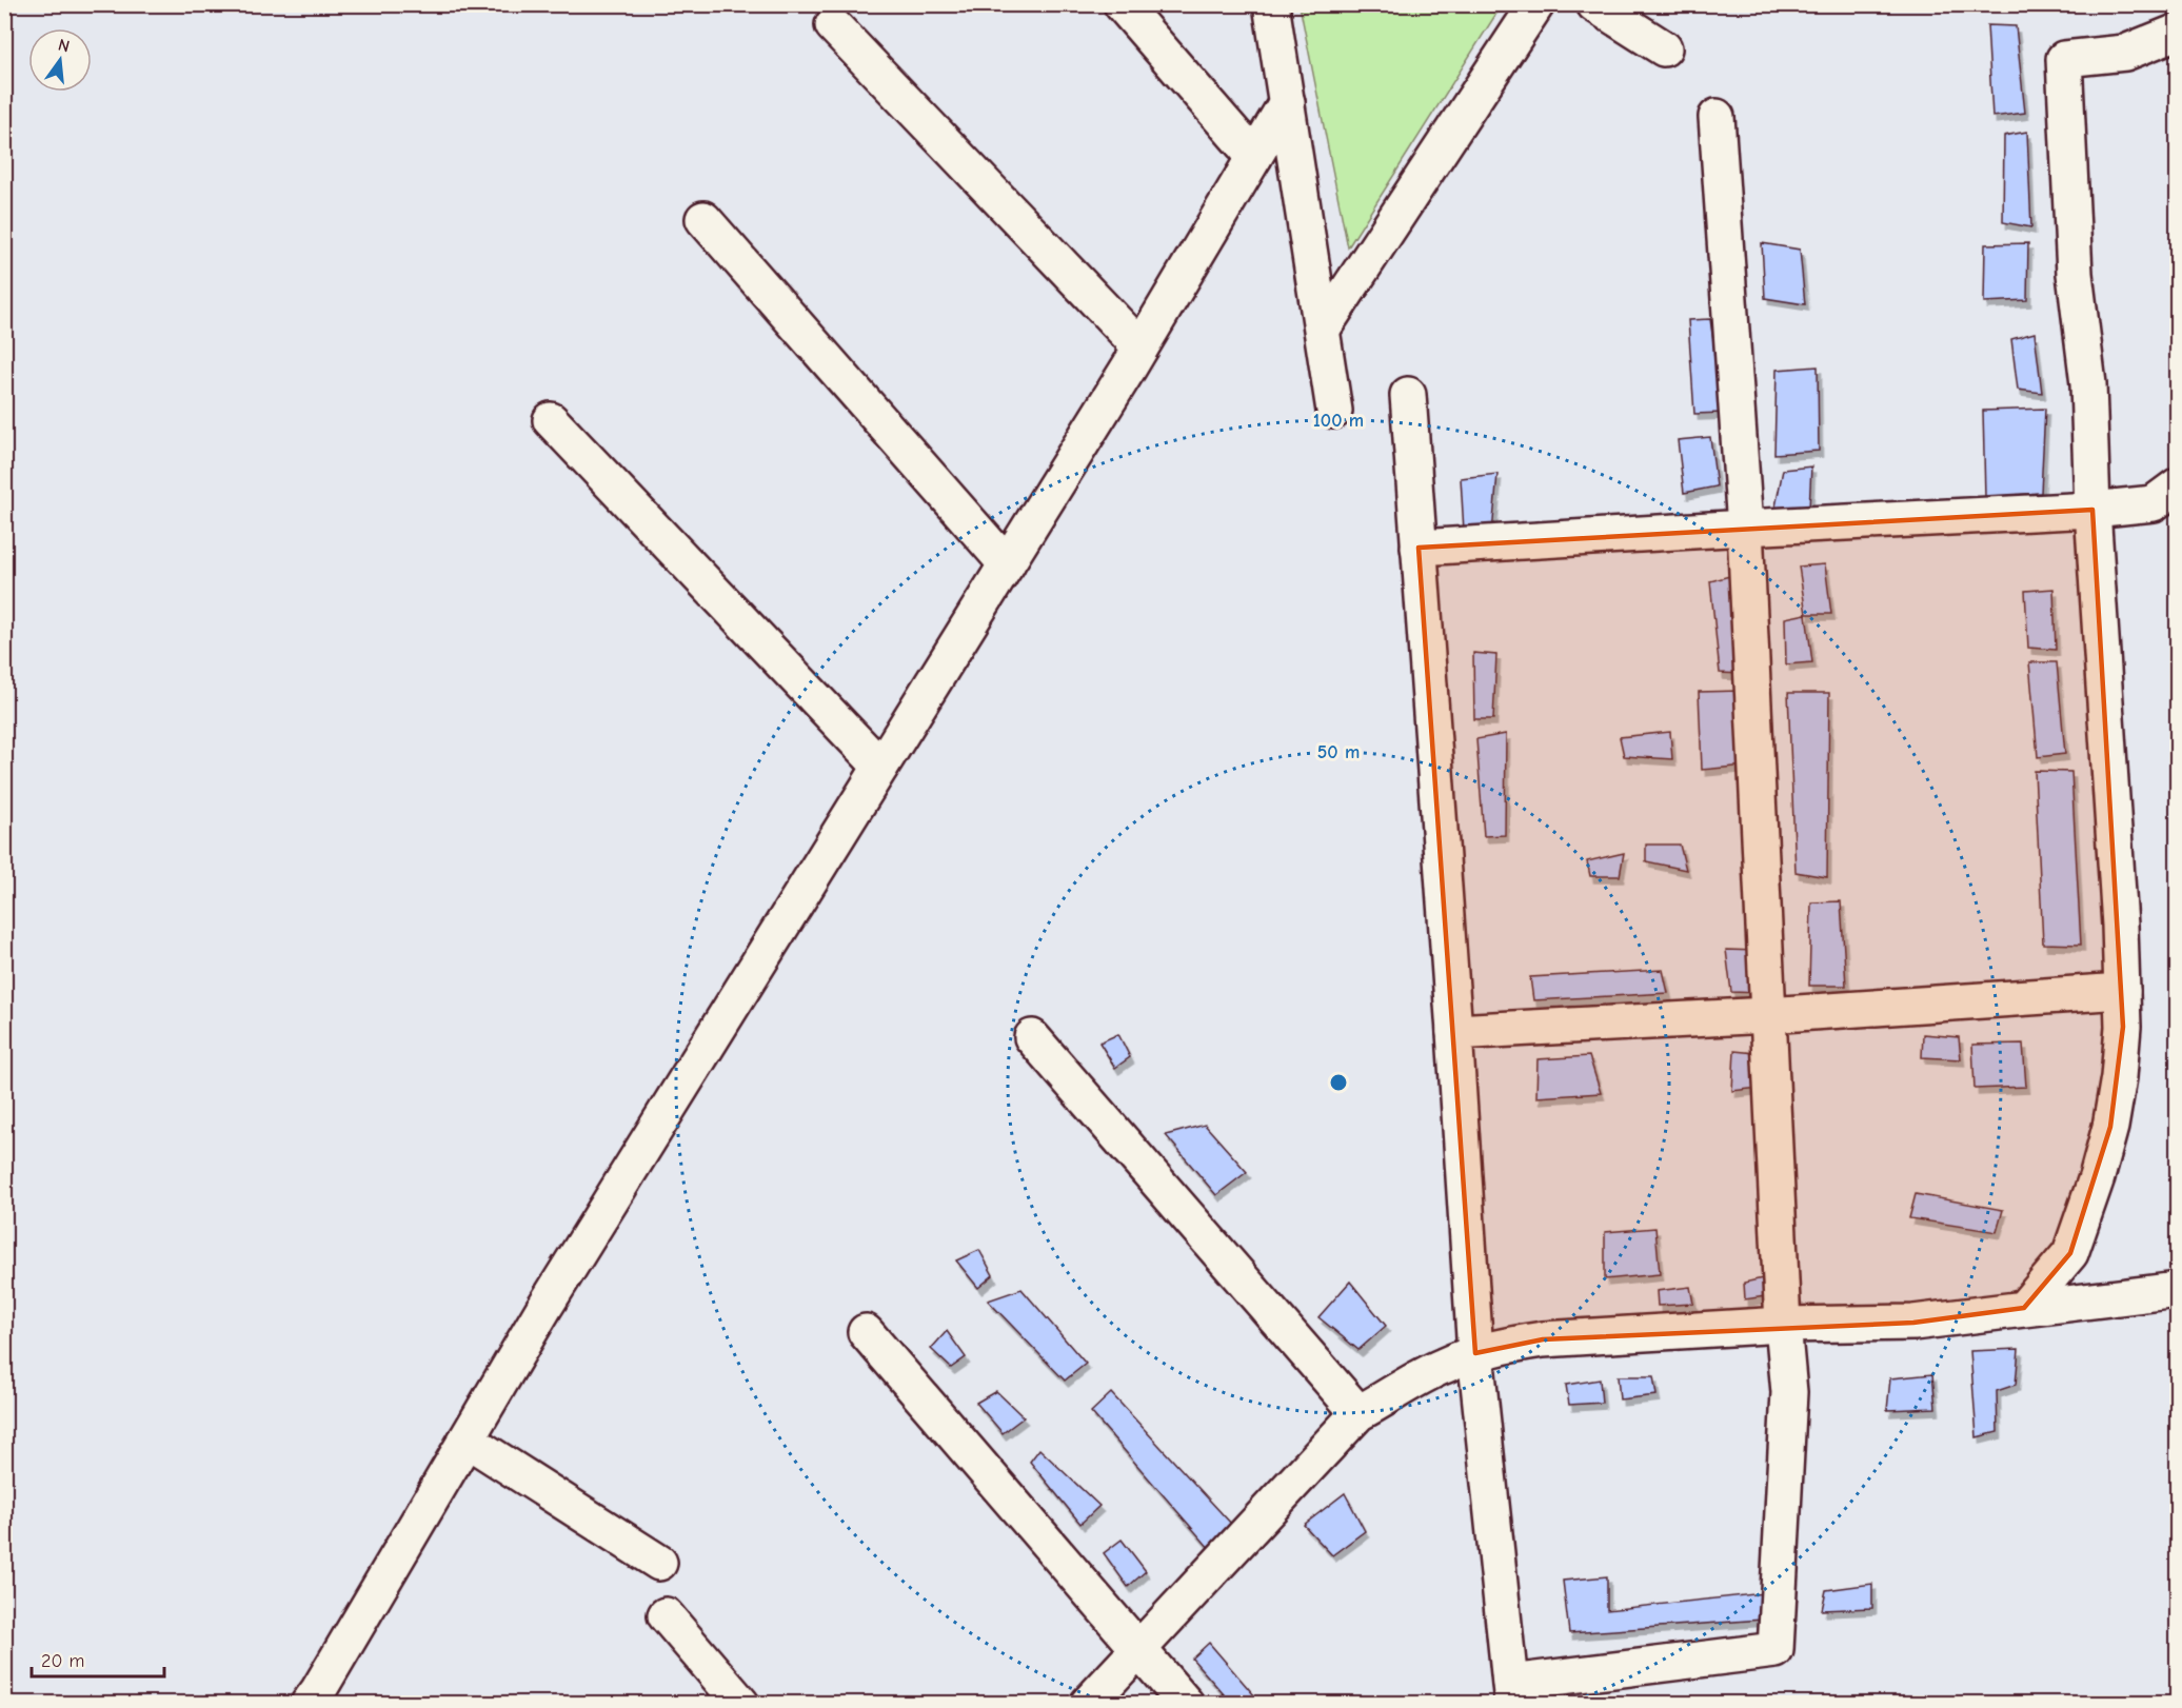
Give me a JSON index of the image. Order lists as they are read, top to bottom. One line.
{"scale_bar":"20 m","north":"top","rings":["100 m","50 m"]}
